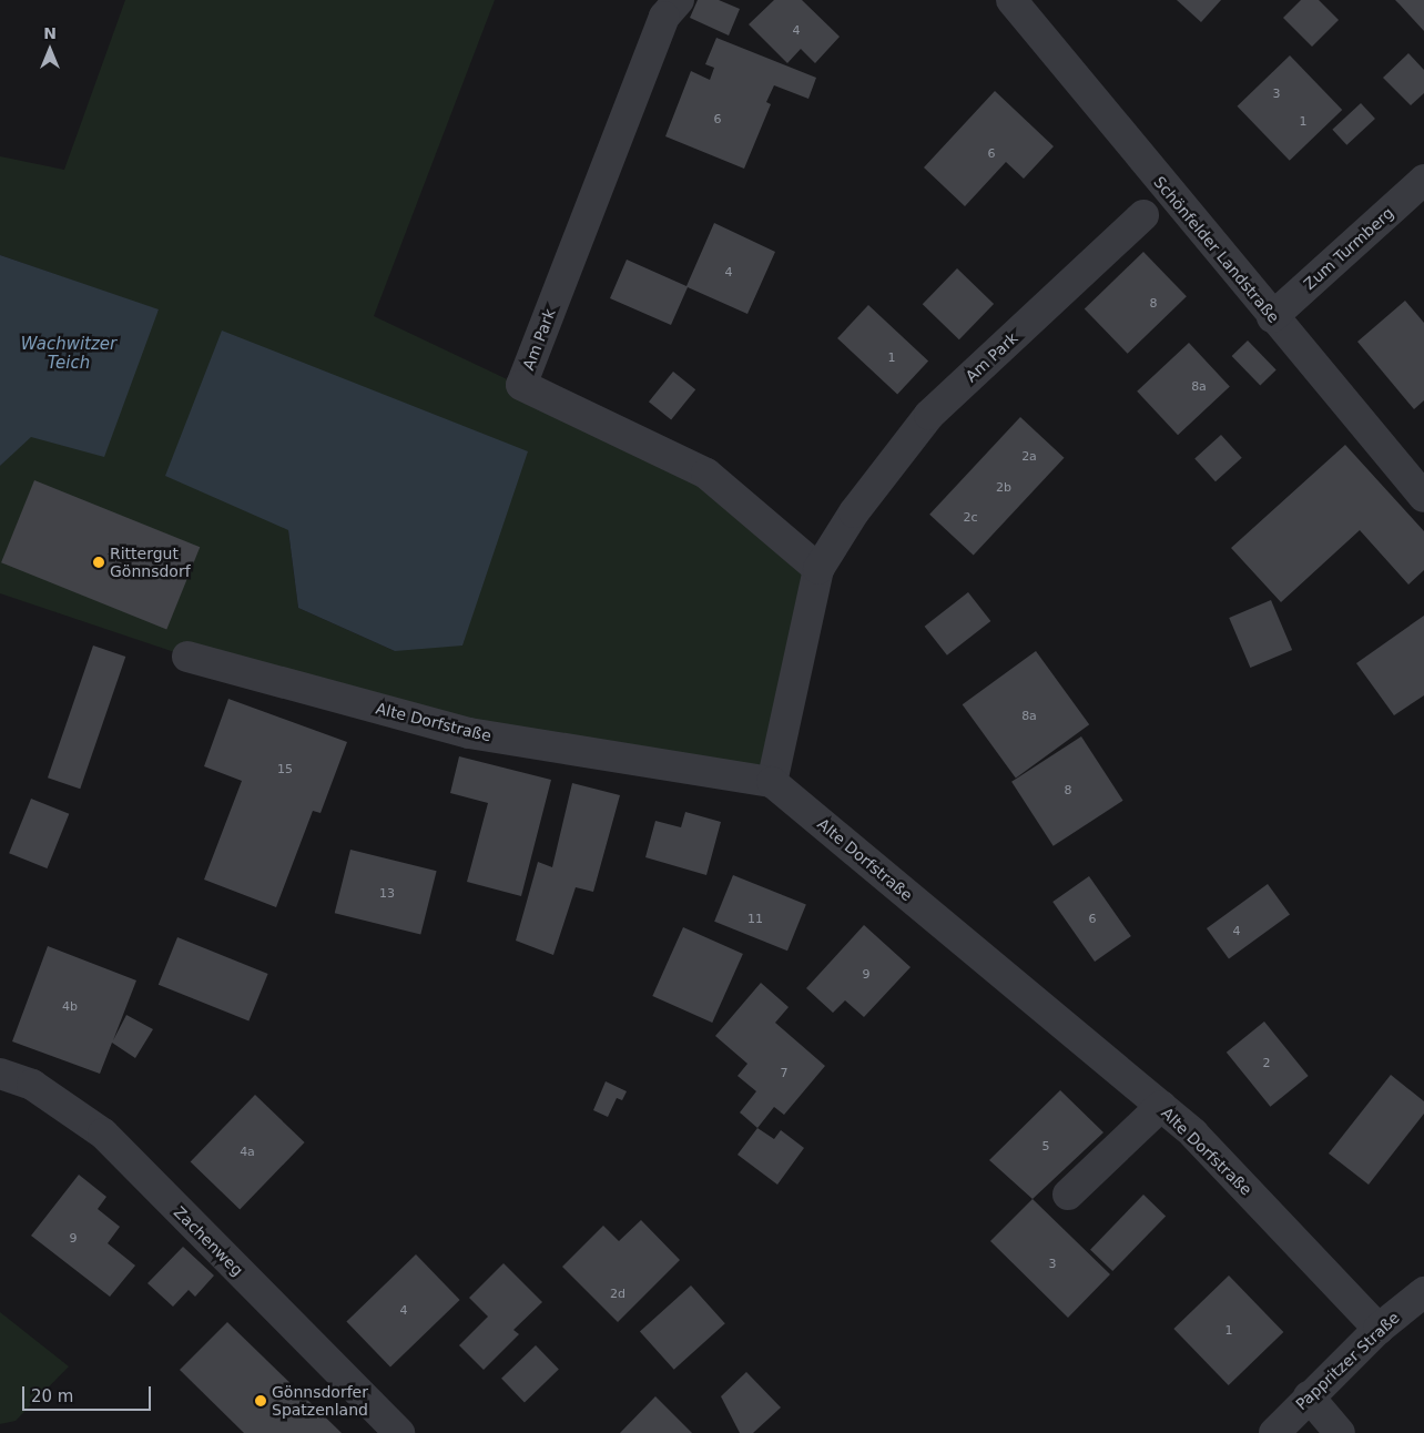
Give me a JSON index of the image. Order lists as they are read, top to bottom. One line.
{"streets":{"street":["Zum Turmberg","Schönfelder Landstraße","Am Park","Alte Dorfstraße","Zachenweg","Pappritzer Straße"]},"crossings":[["Zum Turmberg","Schönfelder Landstraße"],["Am Park","Alte Dorfstraße"],["Alte Dorfstraße","Pappritzer Straße"]],"water":["Wachwitzer Teich"],"places":["Rittergut Gönnsdorf","Gönnsdorfer Spatzenland"],"house_numbers":["4","3","6","1","6","4","8","1","8a","2a","2b","2c","8a","15","8","13","11","6","4","9","4b","2","7","5","4a","9","3","2d","4","1"],"scale_bar":"20 m","north":"top"}
